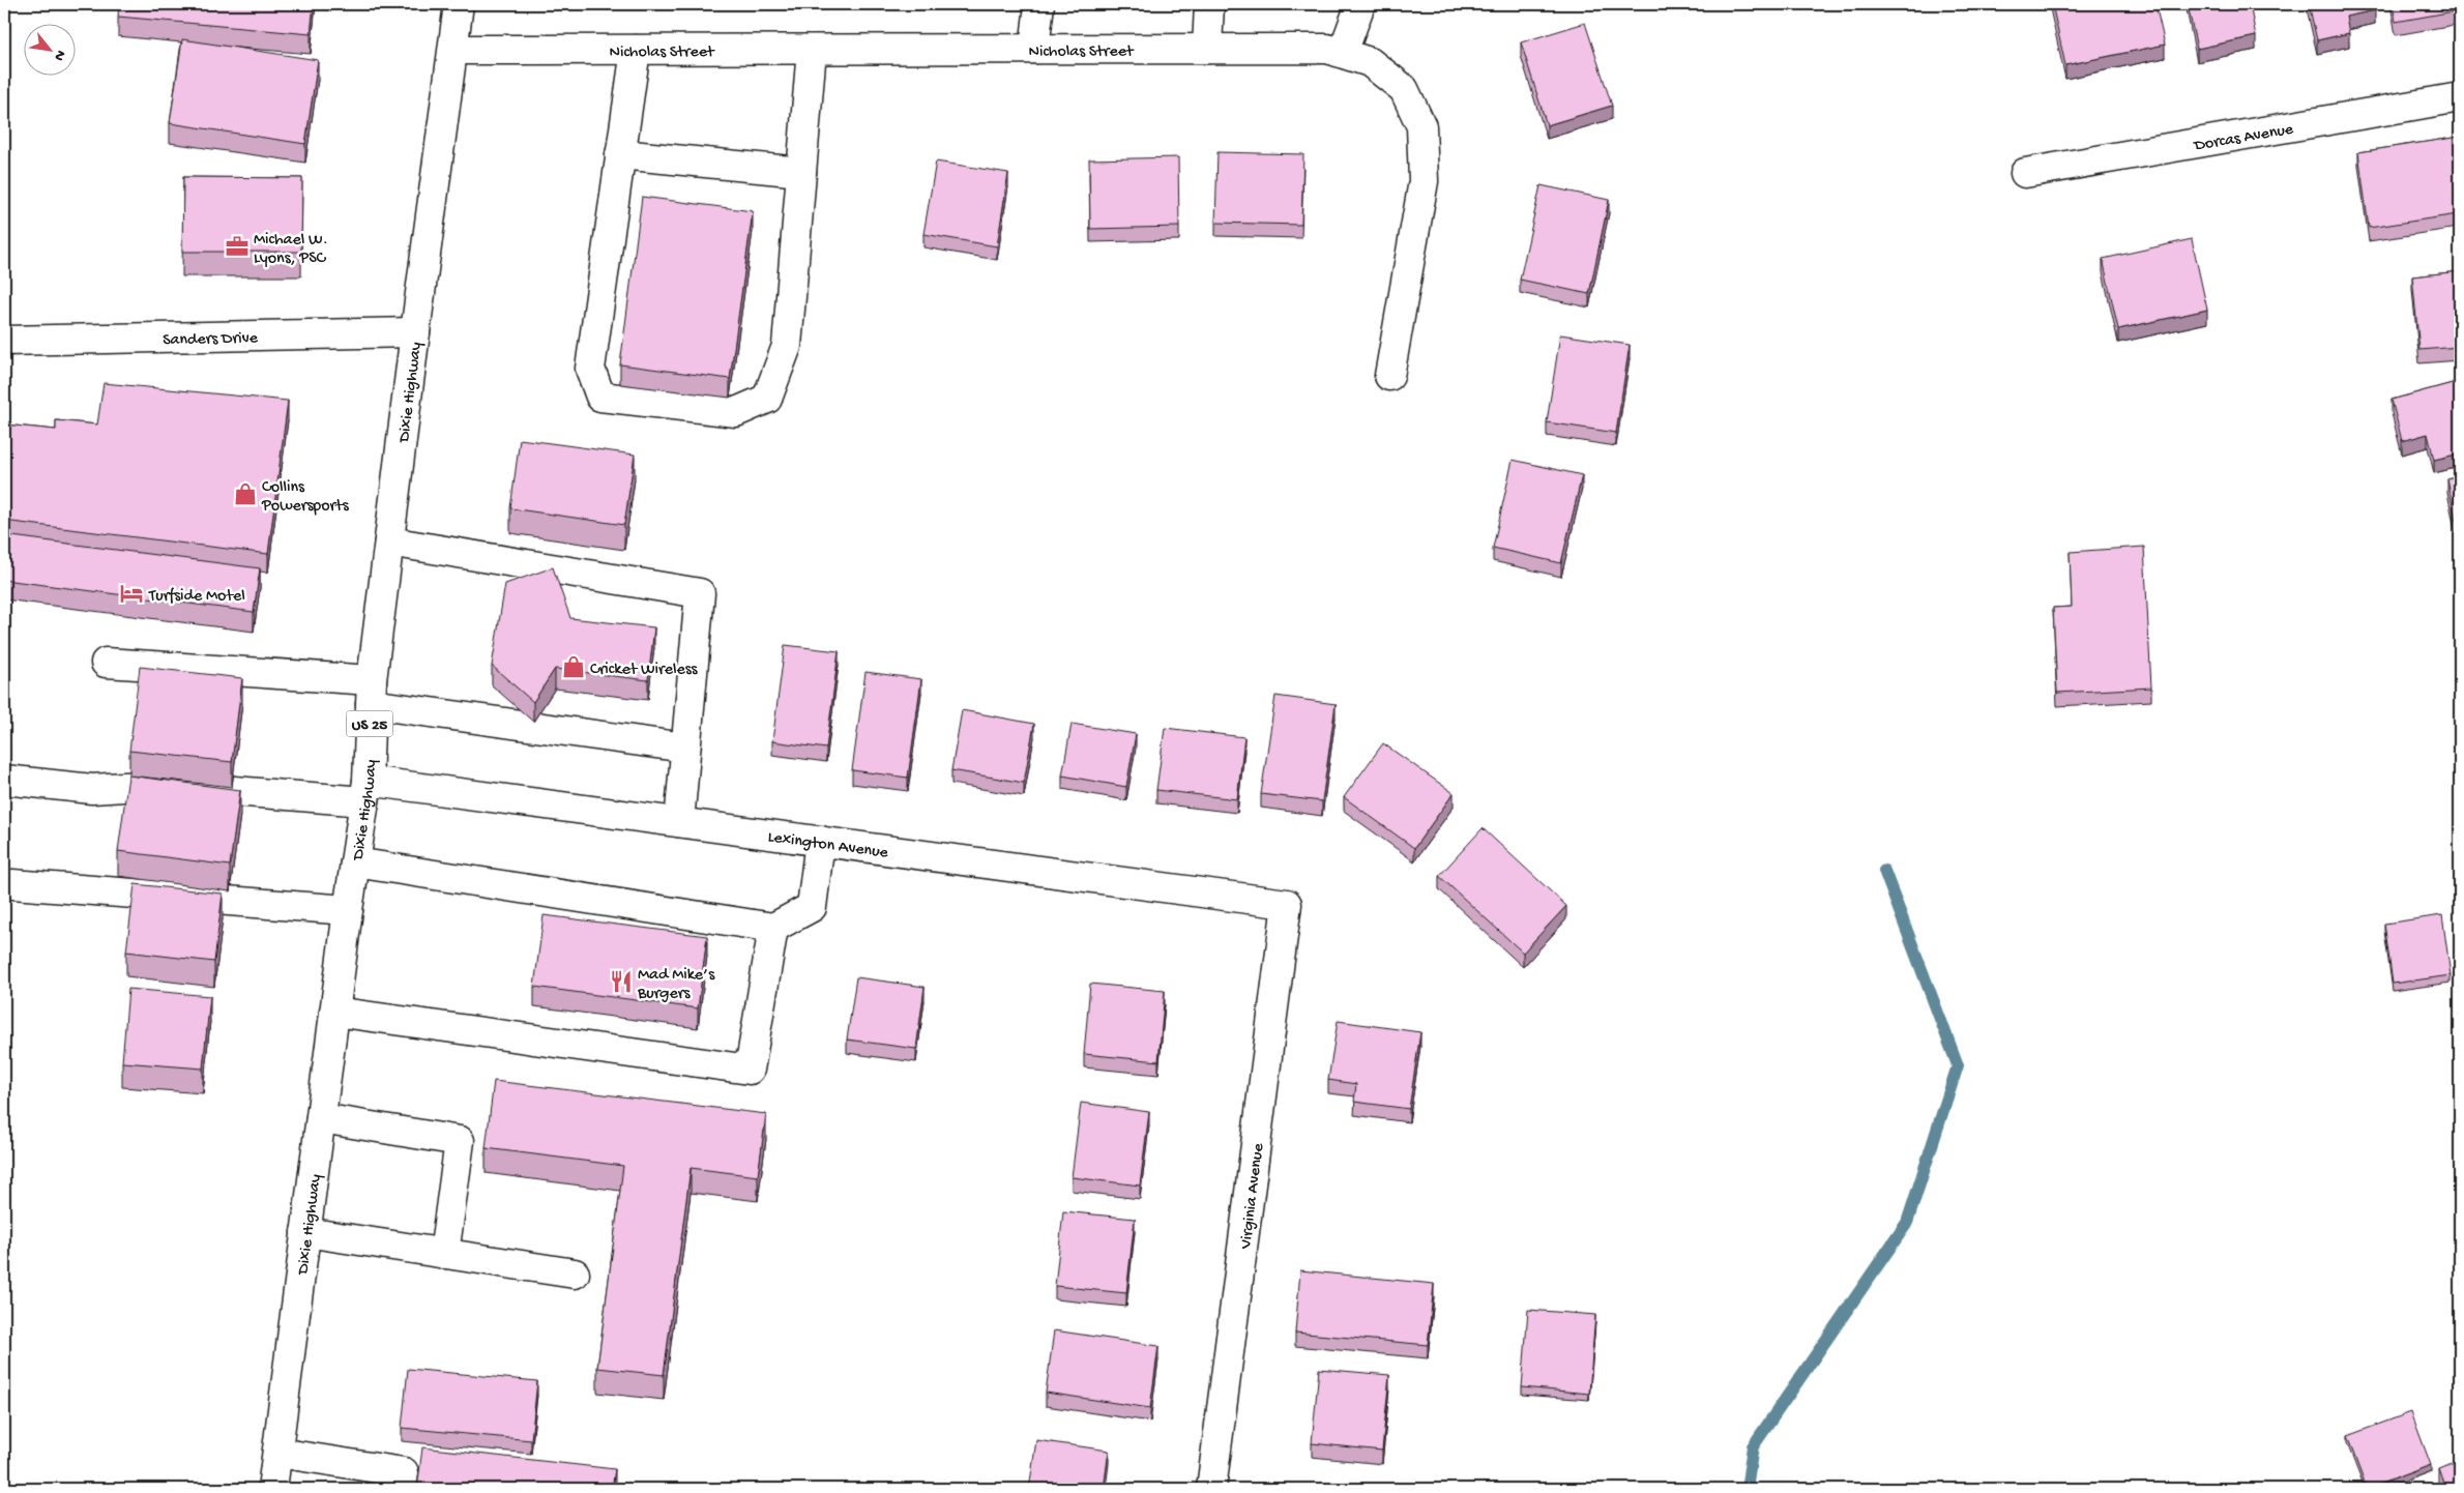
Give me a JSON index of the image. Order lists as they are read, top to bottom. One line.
{"streets":{"street":["Nicholas Street","Dorcas Avenue","Sanders Drive","Dixie Highway","US 25","Lexington Avenue","Virginia Avenue"]},"crossings":[["Nicholas Street","Dixie Highway"],["Sanders Drive","Dixie Highway"],["Dixie Highway","Lexington Avenue"],["Lexington Avenue","Virginia Avenue"]],"places":{"office":["Michael W. Lyons, PSC"],"shop":["Collins Powersports","Cricket Wireless"],"hotel":["Turfside Motel"],"restaurant":["Mad Mike’s Burgers"]},"north":"bottom right"}
